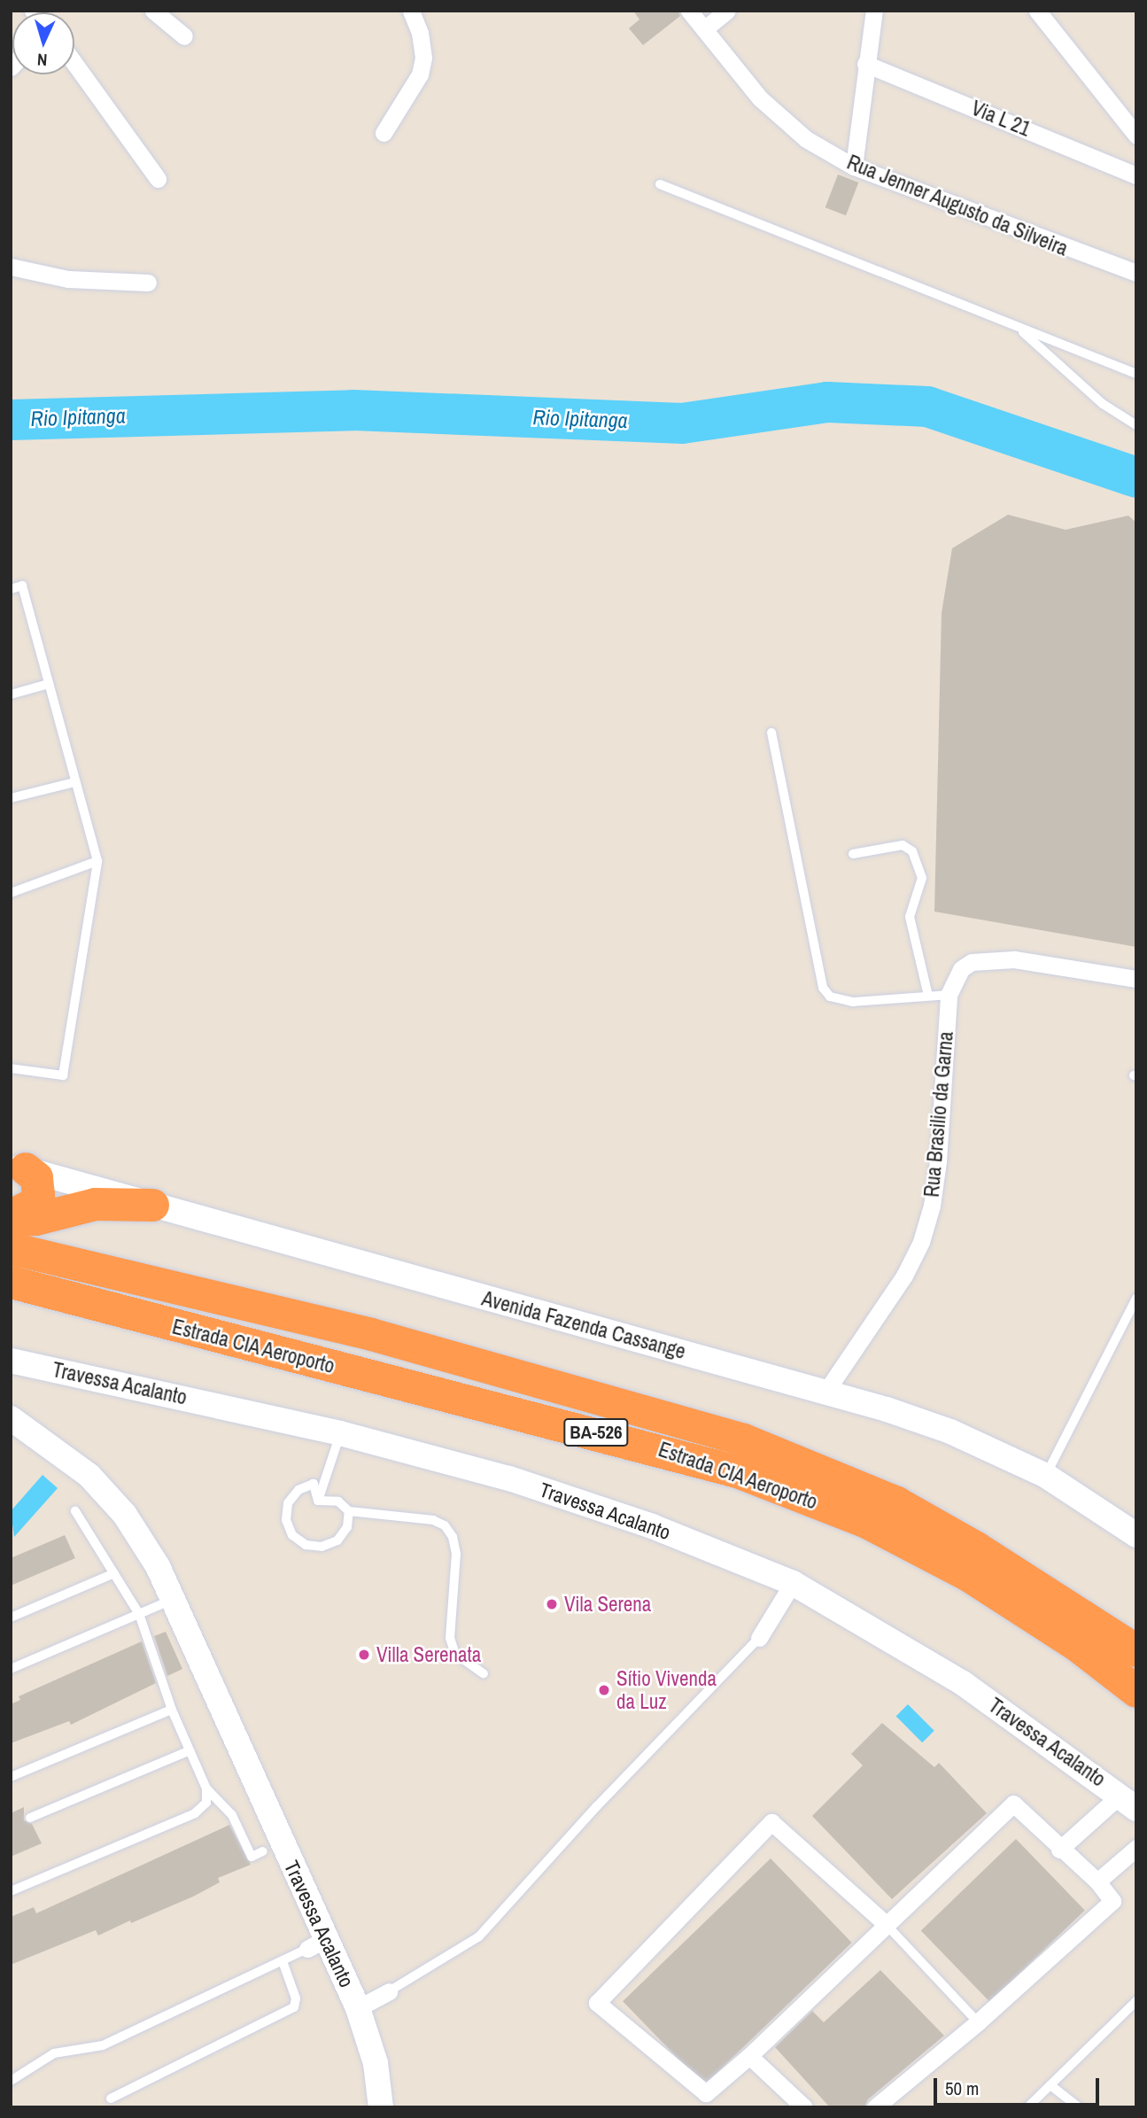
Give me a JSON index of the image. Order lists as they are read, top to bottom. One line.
{"streets":{"highway":["Estrada CIA Aeroporto","BA-526"],"main road":["Avenida Fazenda Cassange","Travessa Acalanto"],"street":["Via L 21","Rua Jenner Augusto da Silveira","Rua Brasilio da Garna"]},"crossings":[["Rua Brasilio da Garna","Avenida Fazenda Cassange"]],"water":["Rio Ipitanga"],"places":["Vila Serena","Villa Serenata","Sítio Vivenda da Luz"],"scale_bar":"50 m","north":"bottom"}
